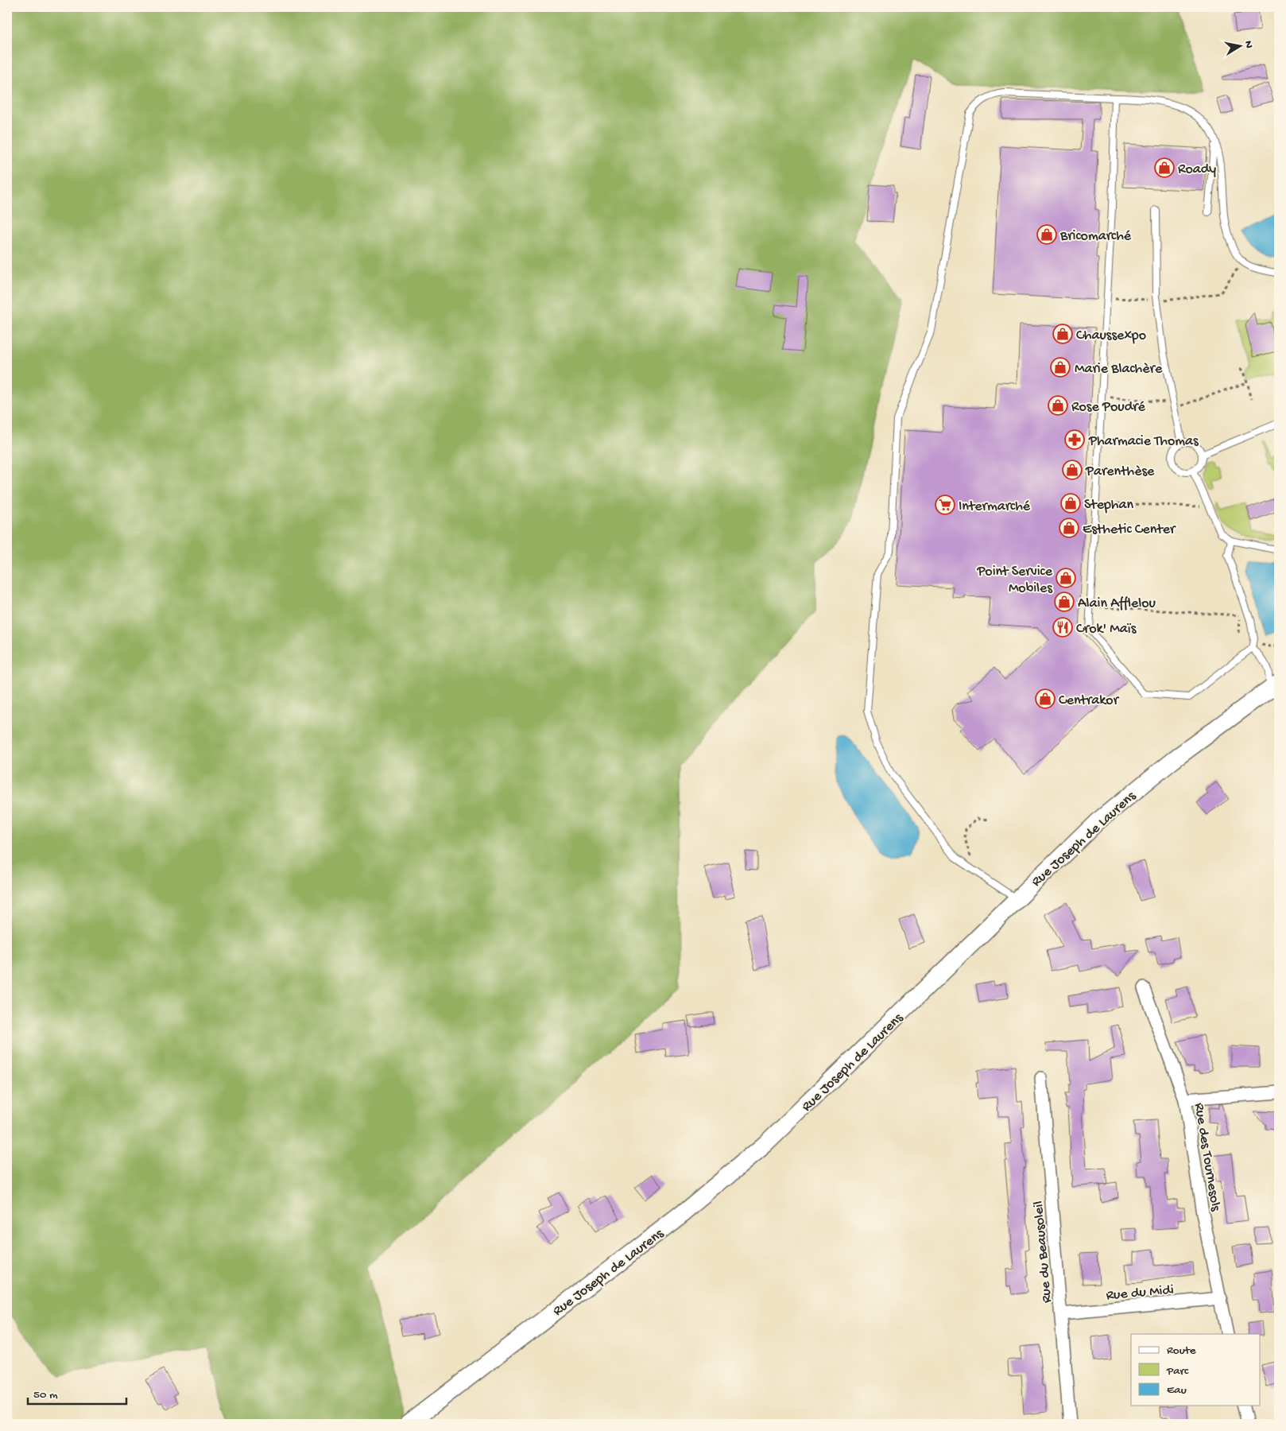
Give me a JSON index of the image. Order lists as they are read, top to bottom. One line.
{"streets":{"main road":["Rue Joseph de Laurens"],"street":["Rue des Tournesols","Rue du Beausoleil","Rue du Midi"]},"crossings":[["Rue des Tournesols","Rue du Midi"],["Rue du Beausoleil","Rue du Midi"]],"places":{"shop":["Roady","Bricomarché","Chaussexpo","Marie Blachère","Rose Poudré","Parenthèse","Stephan","Esthetic Center","Point Service Mobiles","Alain Afflelou","Centrakor"],"pharmacy":["Pharmacie Thomas"],"supermarket":["Intermarché"],"restaurant":["Crok' Maïs"]},"legend":["Route","Parc","Eau"],"scale_bar":"50 m","north":"right"}
